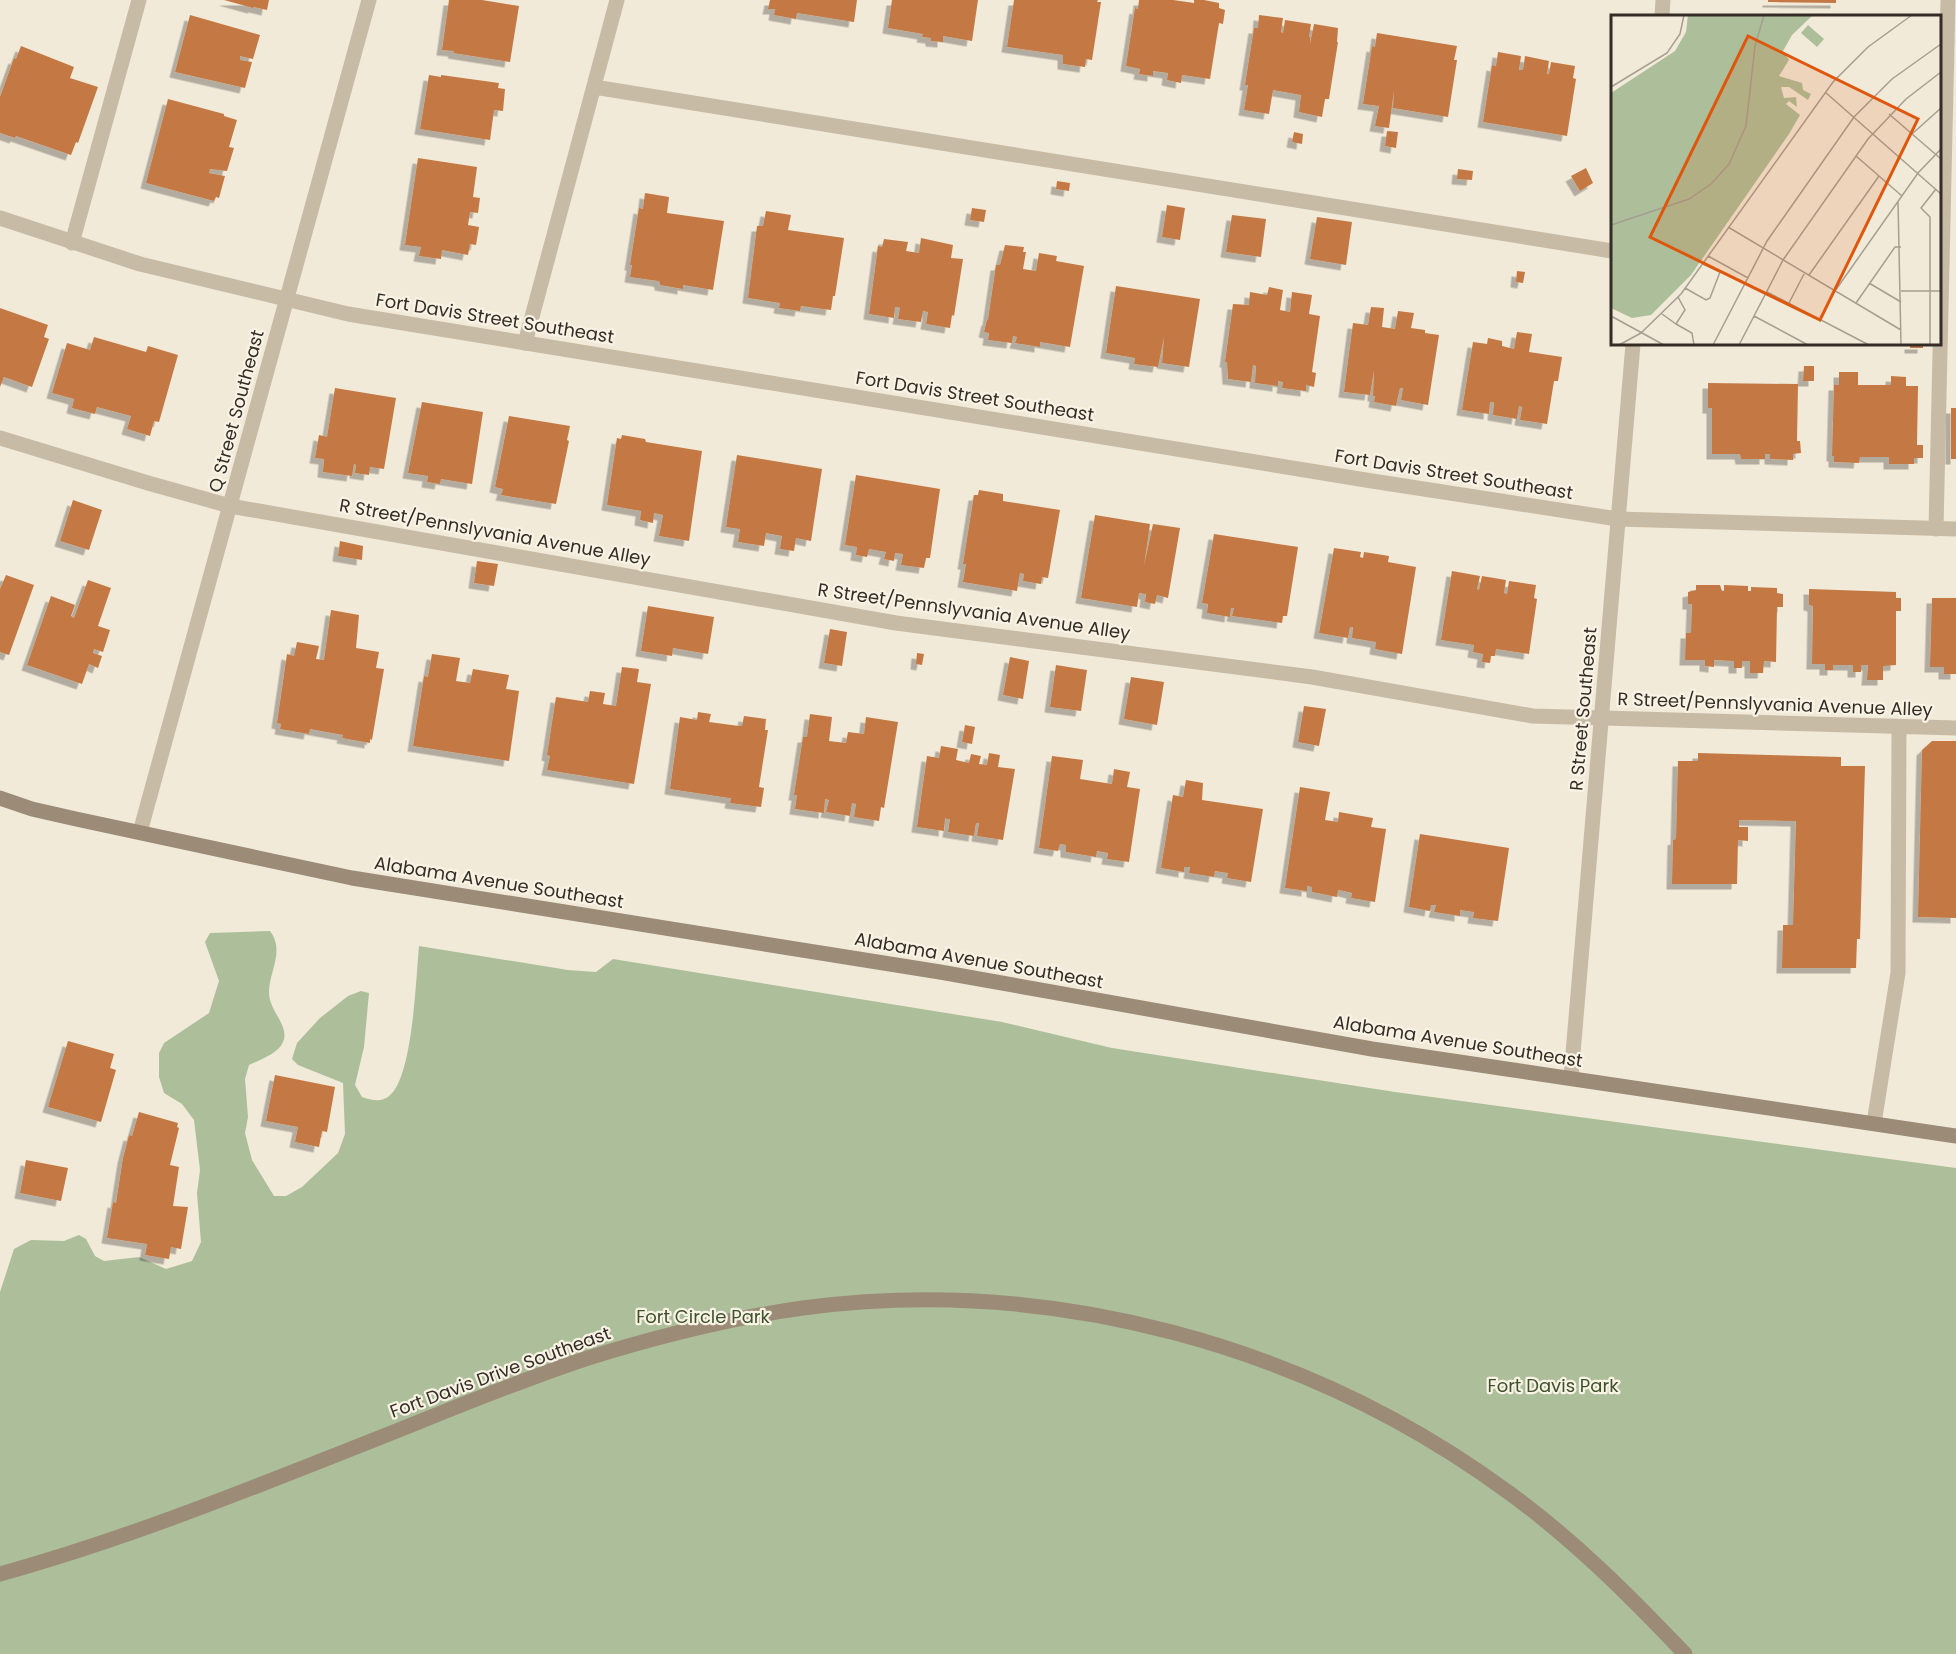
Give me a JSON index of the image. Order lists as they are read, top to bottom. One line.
{"streets":{"street":["Fort Davis Street Southeast","Q Street Southeast","R Street/Pennslyvania Avenue Alley","R Street Southeast","Alabama Avenue Southeast","Fort Davis Drive Southeast"]},"crossings":[["Fort Davis Street Southeast","Q Street Southeast"],["Fort Davis Street Southeast","R Street Southeast"],["Q Street Southeast","R Street/Pennslyvania Avenue Alley"],["Q Street Southeast","Alabama Avenue Southeast"],["R Street/Pennslyvania Avenue Alley","R Street Southeast"],["R Street Southeast","Alabama Avenue Southeast"]],"parks":["Fort Circle Park","Fort Davis Park"]}
